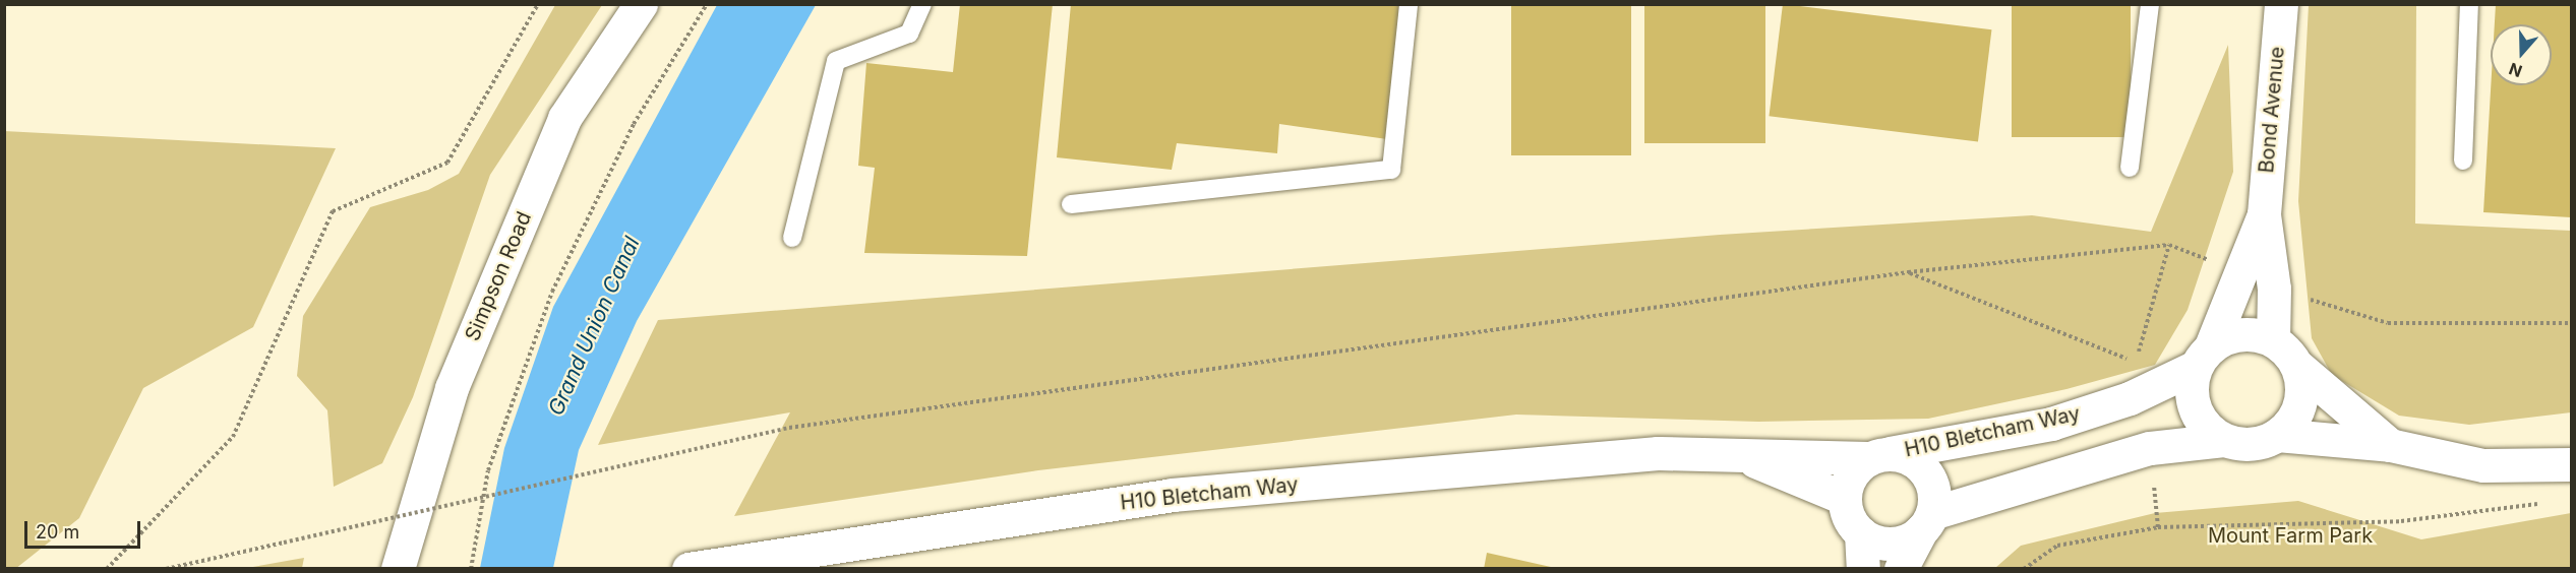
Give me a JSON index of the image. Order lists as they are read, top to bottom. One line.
{"streets":{"street":["Bond Avenue","Simpson Road","H10 Bletcham Way"]},"crossings":[["Bond Avenue","H10 Bletcham Way"]],"water":["Grand Union Canal"],"parks":["Mount Farm Park"],"scale_bar":"20 m","north":"bottom"}
